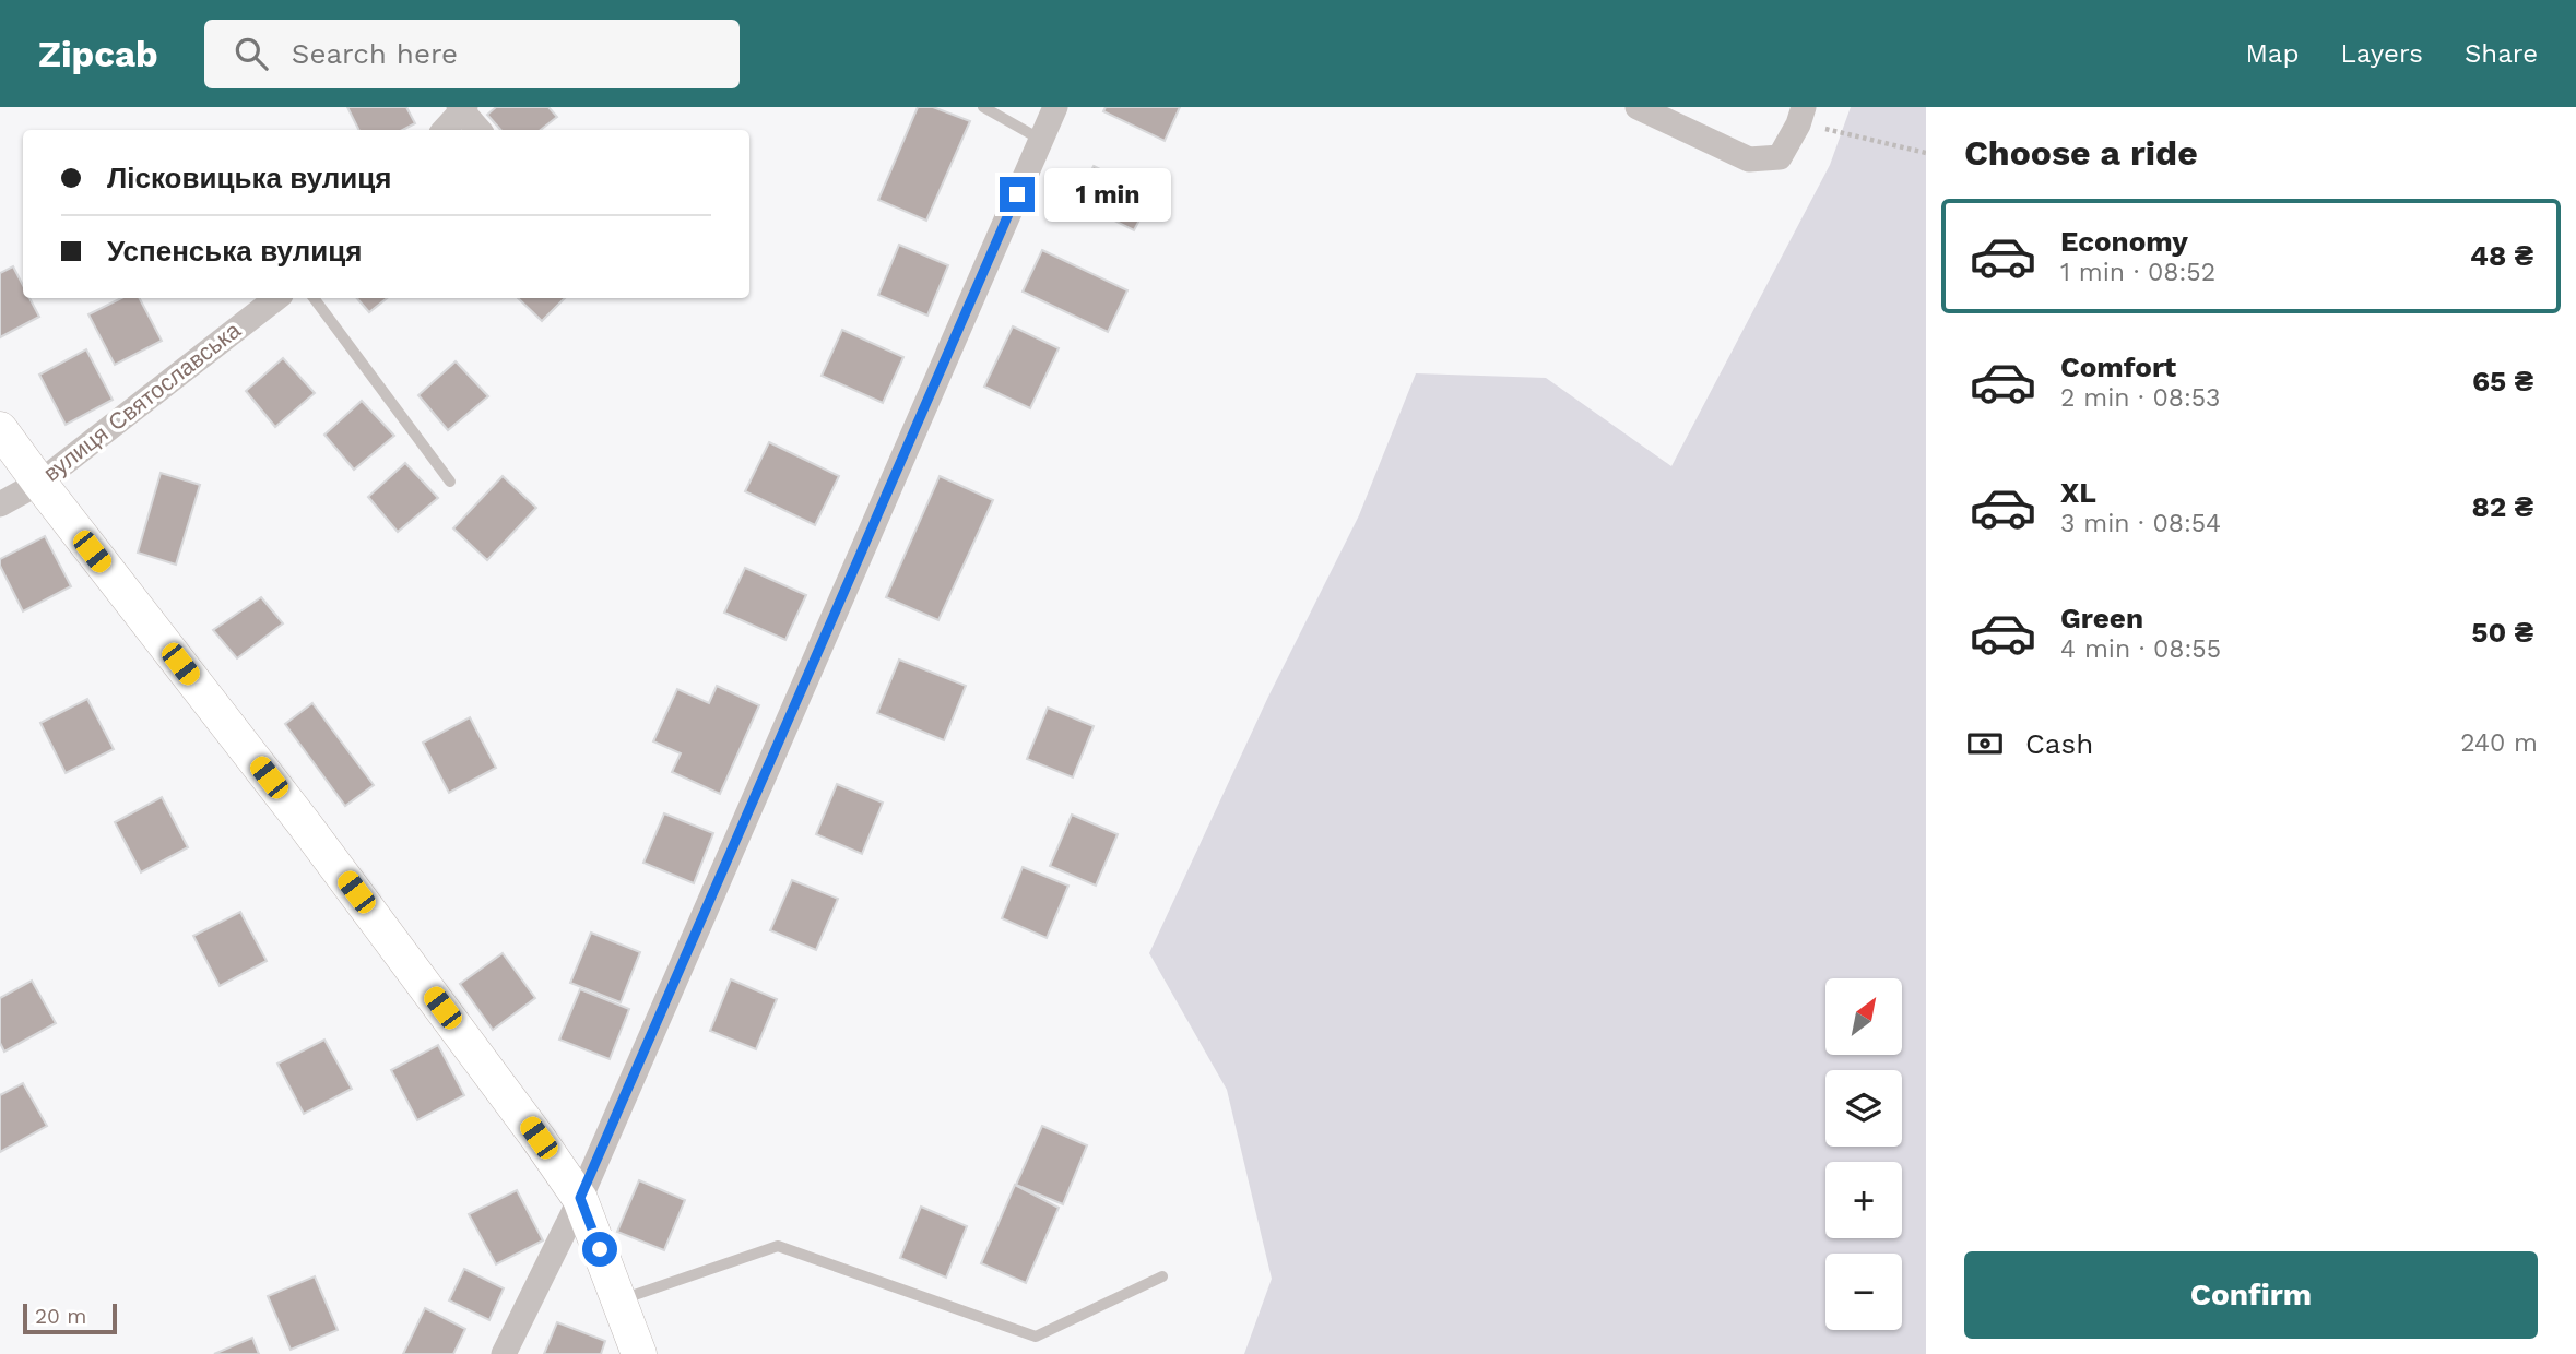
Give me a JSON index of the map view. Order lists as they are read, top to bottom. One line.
{"streets":{"street":["вулиця Святославська"]},"scale_bar":"20 m","north":"top right","page":{"header":"Zipcab","search":"Search here","nav":["Map","Layers","Share"],"heading":"Choose a ride","banner":["Лісковицька вулиця","Успенська вулиця"],"bubble":"1 min","list":[{"name":"Economy","note":"1 min · 08:52","value":"48 ₴"},{"name":"Comfort","note":"2 min · 08:53","value":"65 ₴"},{"name":"XL","note":"3 min · 08:54","value":"82 ₴"},{"name":"Green","note":"4 min · 08:55","value":"50 ₴"}],"pay":["Cash","240 m"],"map_buttons":["+","−"],"buttons":"Confirm","scale":"20 m"}}
